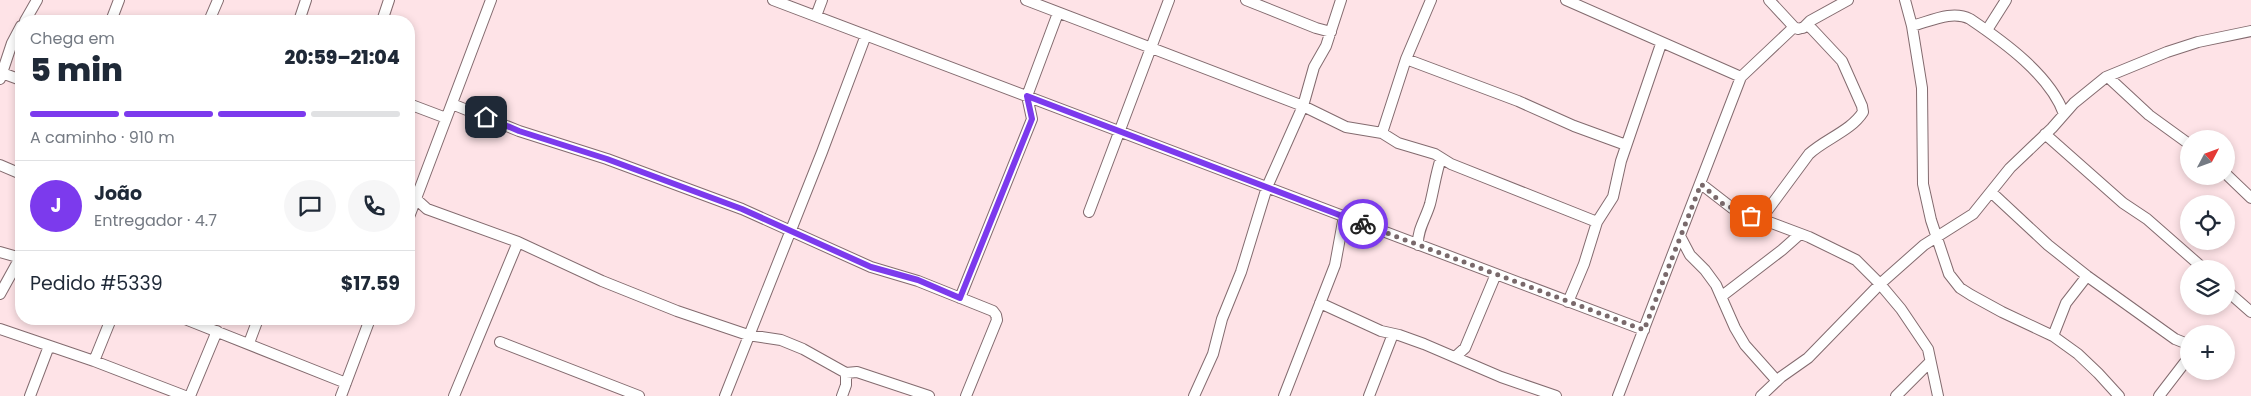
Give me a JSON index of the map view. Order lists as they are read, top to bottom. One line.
{"north":"top right","page":{"heading":["5 min","Chega em","20:59–21:04"],"panel":["João","Entregador · 4.7","Pedido #5339","$17.59"],"bar":"A caminho · 910 m","map_buttons":"+","round":"J"}}
